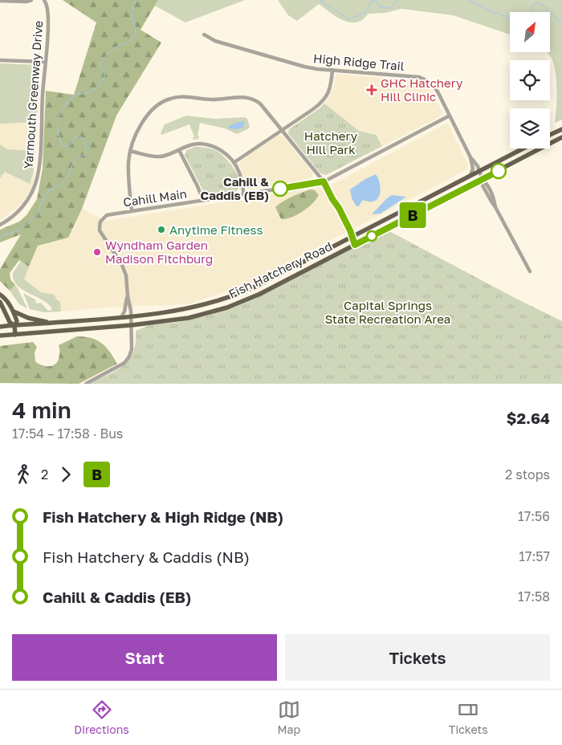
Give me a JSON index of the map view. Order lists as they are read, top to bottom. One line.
{"streets":{"main road":["Fish Hatchery Road"],"street":["High Ridge Trail","Yarmouth Greenway Drive","Cahill Main"]},"crossings":[["High Ridge Trail","Cahill Main"],["High Ridge Trail","Fish Hatchery Road"],["Cahill Main","Fish Hatchery Road"]],"parks":["Hatchery Hill Park","Capital Springs State Recreation Area"],"places":{"health":["GHC Hatchery Hill Clinic"],"other":["Cahill & Caddis (EB)","Anytime Fitness","Wyndham Garden Madison Fitchburg"]},"lines":["bus line B"],"north":"top right","page":{"on_map":"B","heading":["4 min","17:54 – 17:58 · Bus","$2.64"],"legs":["2","B","2 stops"],"list":[{"name":"Fish Hatchery & High Ridge (NB)","value":"17:56"},{"name":"Fish Hatchery & Caddis (NB)","value":"17:57"},{"name":"Cahill & Caddis (EB)","value":"17:58"}],"buttons":["Start","Tickets"],"tabs":["Directions","Map","Tickets"]}}
